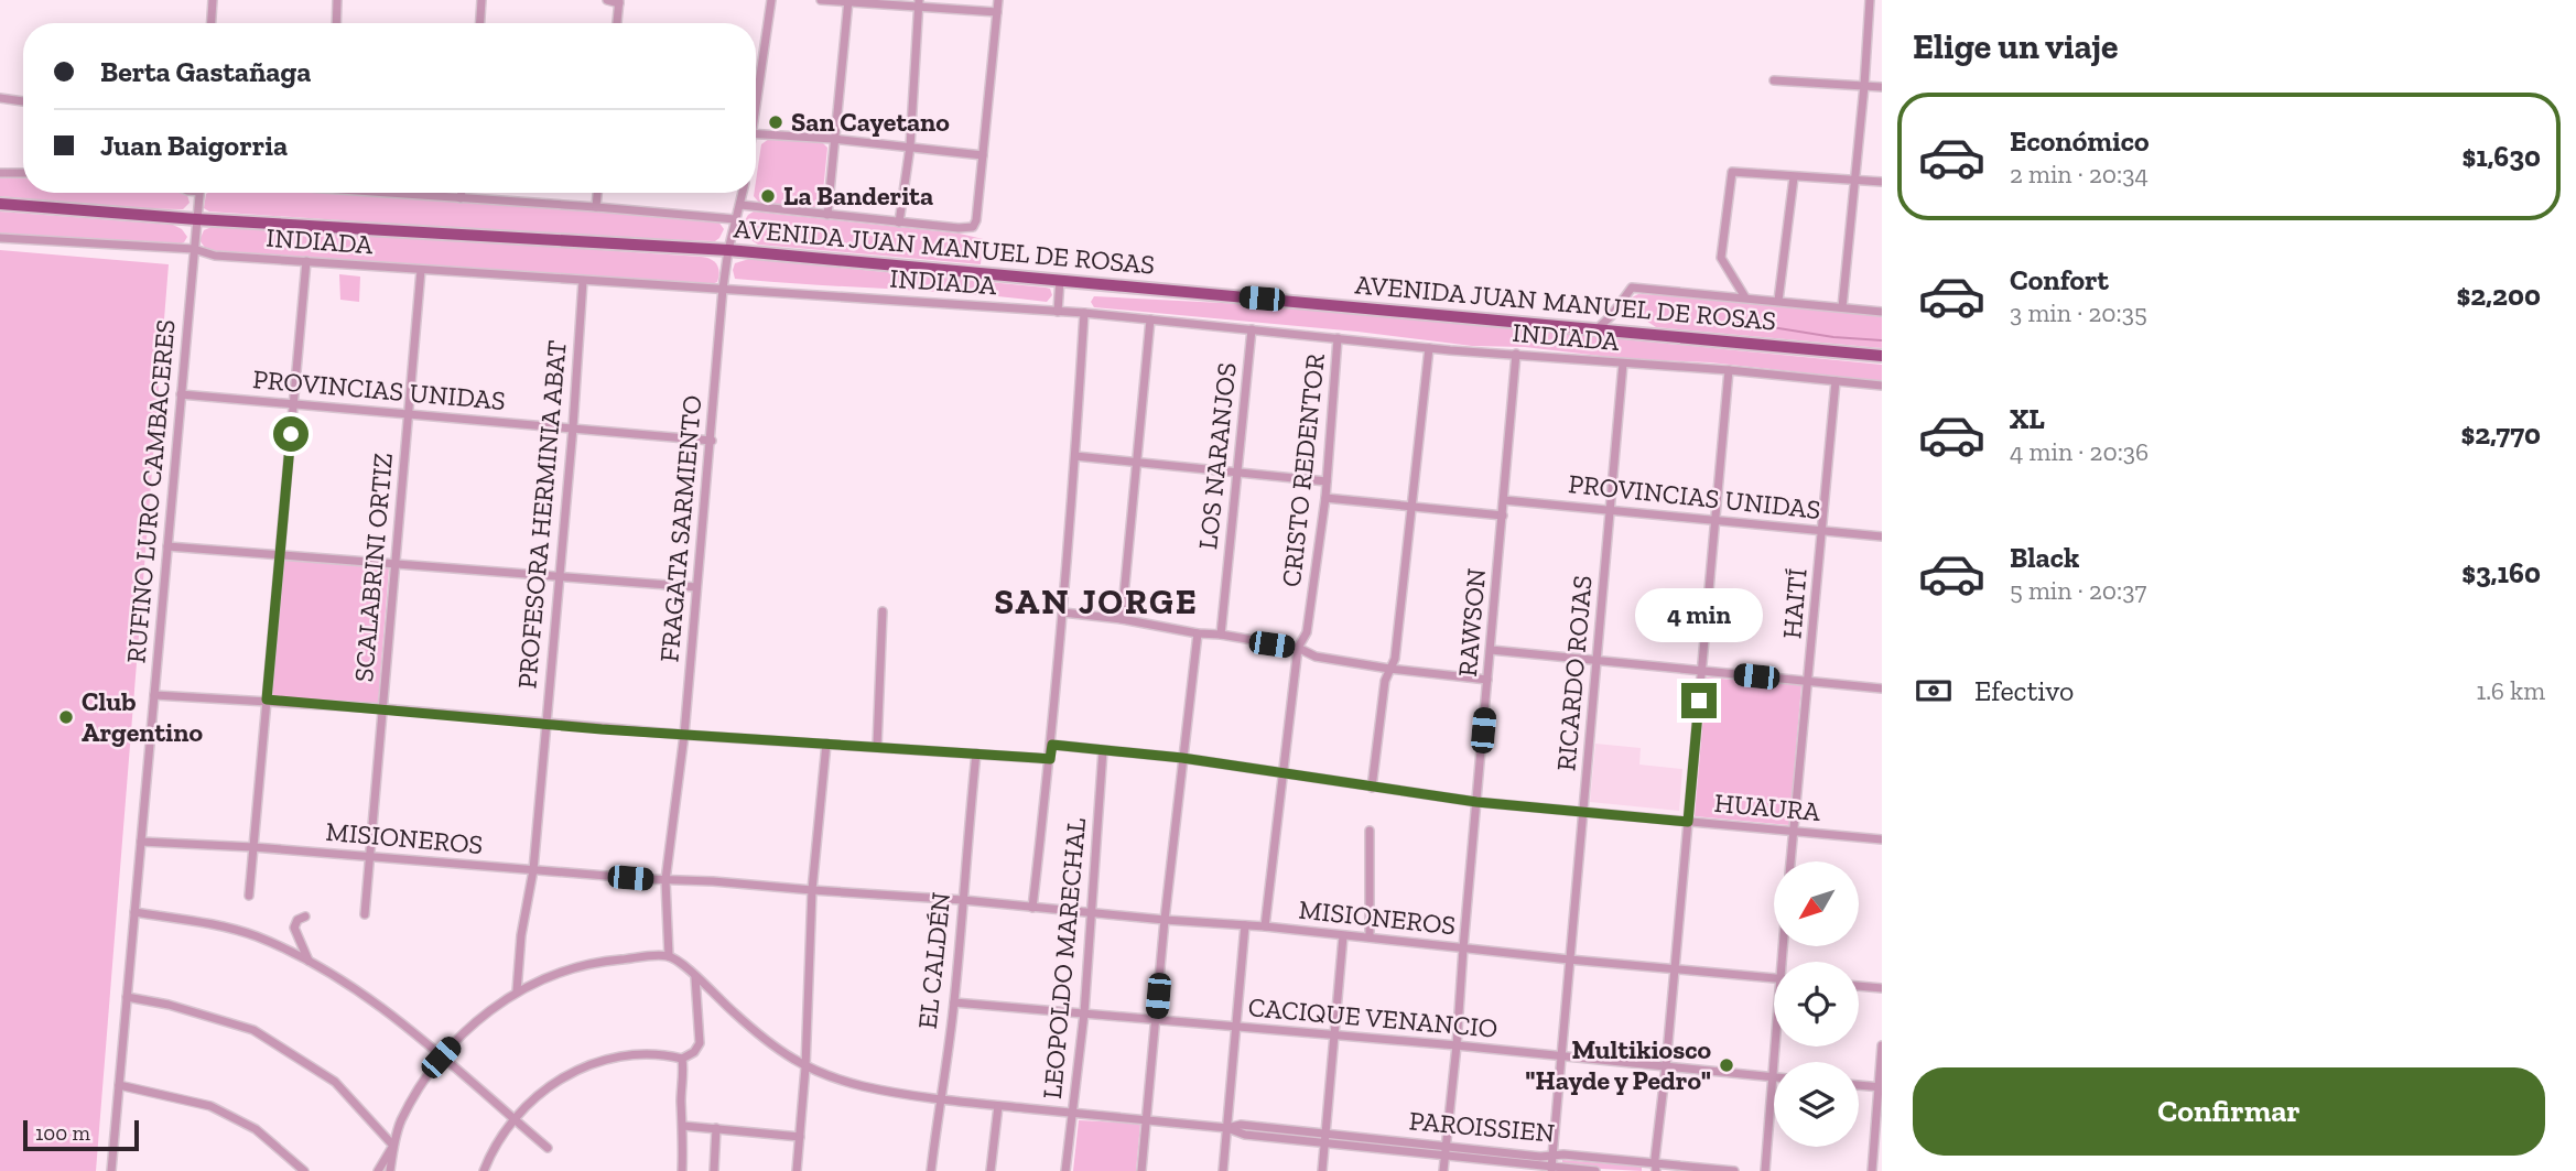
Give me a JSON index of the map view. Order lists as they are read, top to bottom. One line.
{"streets":{"main road":["AVENIDA JUAN MANUEL DE ROSAS"],"street":["INDIADA","PROVINCIAS UNIDAS","LOS NARANJOS","CRISTO REDENTOR","RUFINO LURO CAMBACERES","PROFESORA HERMINIA ABAT","FRAGATA SARMIENTO","SCALABRINI ORTIZ","HAITÍ","RAWSON","RICARDO ROJAS","HUAURA","MISIONEROS","LEOPOLDO MARECHAL","EL CALDÉN","CACIQUE VENANCIO","PAROISSIEN"]},"crossings":[["INDIADA","AVENIDA JUAN MANUEL DE ROSAS"],["INDIADA","LOS NARANJOS"],["INDIADA","CRISTO REDENTOR"],["INDIADA","RUFINO LURO CAMBACERES"],["INDIADA","PROFESORA HERMINIA ABAT"],["INDIADA","FRAGATA SARMIENTO"],["INDIADA","SCALABRINI ORTIZ"],["INDIADA","HAITÍ"],["INDIADA","RAWSON"],["INDIADA","RICARDO ROJAS"],["AVENIDA JUAN MANUEL DE ROSAS","RUFINO LURO CAMBACERES"],["AVENIDA JUAN MANUEL DE ROSAS","FRAGATA SARMIENTO"],["PROVINCIAS UNIDAS","RUFINO LURO CAMBACERES"],["PROVINCIAS UNIDAS","PROFESORA HERMINIA ABAT"],["PROVINCIAS UNIDAS","FRAGATA SARMIENTO"],["PROVINCIAS UNIDAS","SCALABRINI ORTIZ"],["PROVINCIAS UNIDAS","HAITÍ"],["PROVINCIAS UNIDAS","RAWSON"],["PROVINCIAS UNIDAS","RICARDO ROJAS"],["CRISTO REDENTOR","HUAURA"],["CRISTO REDENTOR","MISIONEROS"],["RUFINO LURO CAMBACERES","MISIONEROS"],["PROFESORA HERMINIA ABAT","MISIONEROS"],["FRAGATA SARMIENTO","MISIONEROS"],["FRAGATA SARMIENTO","PAROISSIEN"],["SCALABRINI ORTIZ","MISIONEROS"],["HAITÍ","HUAURA"],["RAWSON","HUAURA"],["RAWSON","MISIONEROS"],["RAWSON","CACIQUE VENANCIO"],["RAWSON","PAROISSIEN"],["RICARDO ROJAS","HUAURA"],["RICARDO ROJAS","MISIONEROS"],["RICARDO ROJAS","CACIQUE VENANCIO"],["RICARDO ROJAS","PAROISSIEN"],["HUAURA","LEOPOLDO MARECHAL"],["MISIONEROS","LEOPOLDO MARECHAL"],["MISIONEROS","EL CALDÉN"],["LEOPOLDO MARECHAL","CACIQUE VENANCIO"],["LEOPOLDO MARECHAL","PAROISSIEN"],["EL CALDÉN","CACIQUE VENANCIO"],["EL CALDÉN","PAROISSIEN"]],"districts":["SAN JORGE"],"places":["San Cayetano","La Banderita","Club Argentino","Multikiosco \"Hayde y Pedro\""],"scale_bar":"100 m","north":"bottom left","page":{"heading":"Elige un viaje","banner":["Berta Gastañaga","Juan Baigorria"],"list":[{"name":"Económico","note":"2 min · 20:34","value":"$1,630"},{"name":"Confort","note":"3 min · 20:35","value":"$2,200"},{"name":"XL","note":"4 min · 20:36","value":"$2,770"},{"name":"Black","note":"5 min · 20:37","value":"$3,160"}],"bubble":"4 min","pay":["Efectivo","1.6 km"],"buttons":"Confirmar","scale":"100 m"}}
